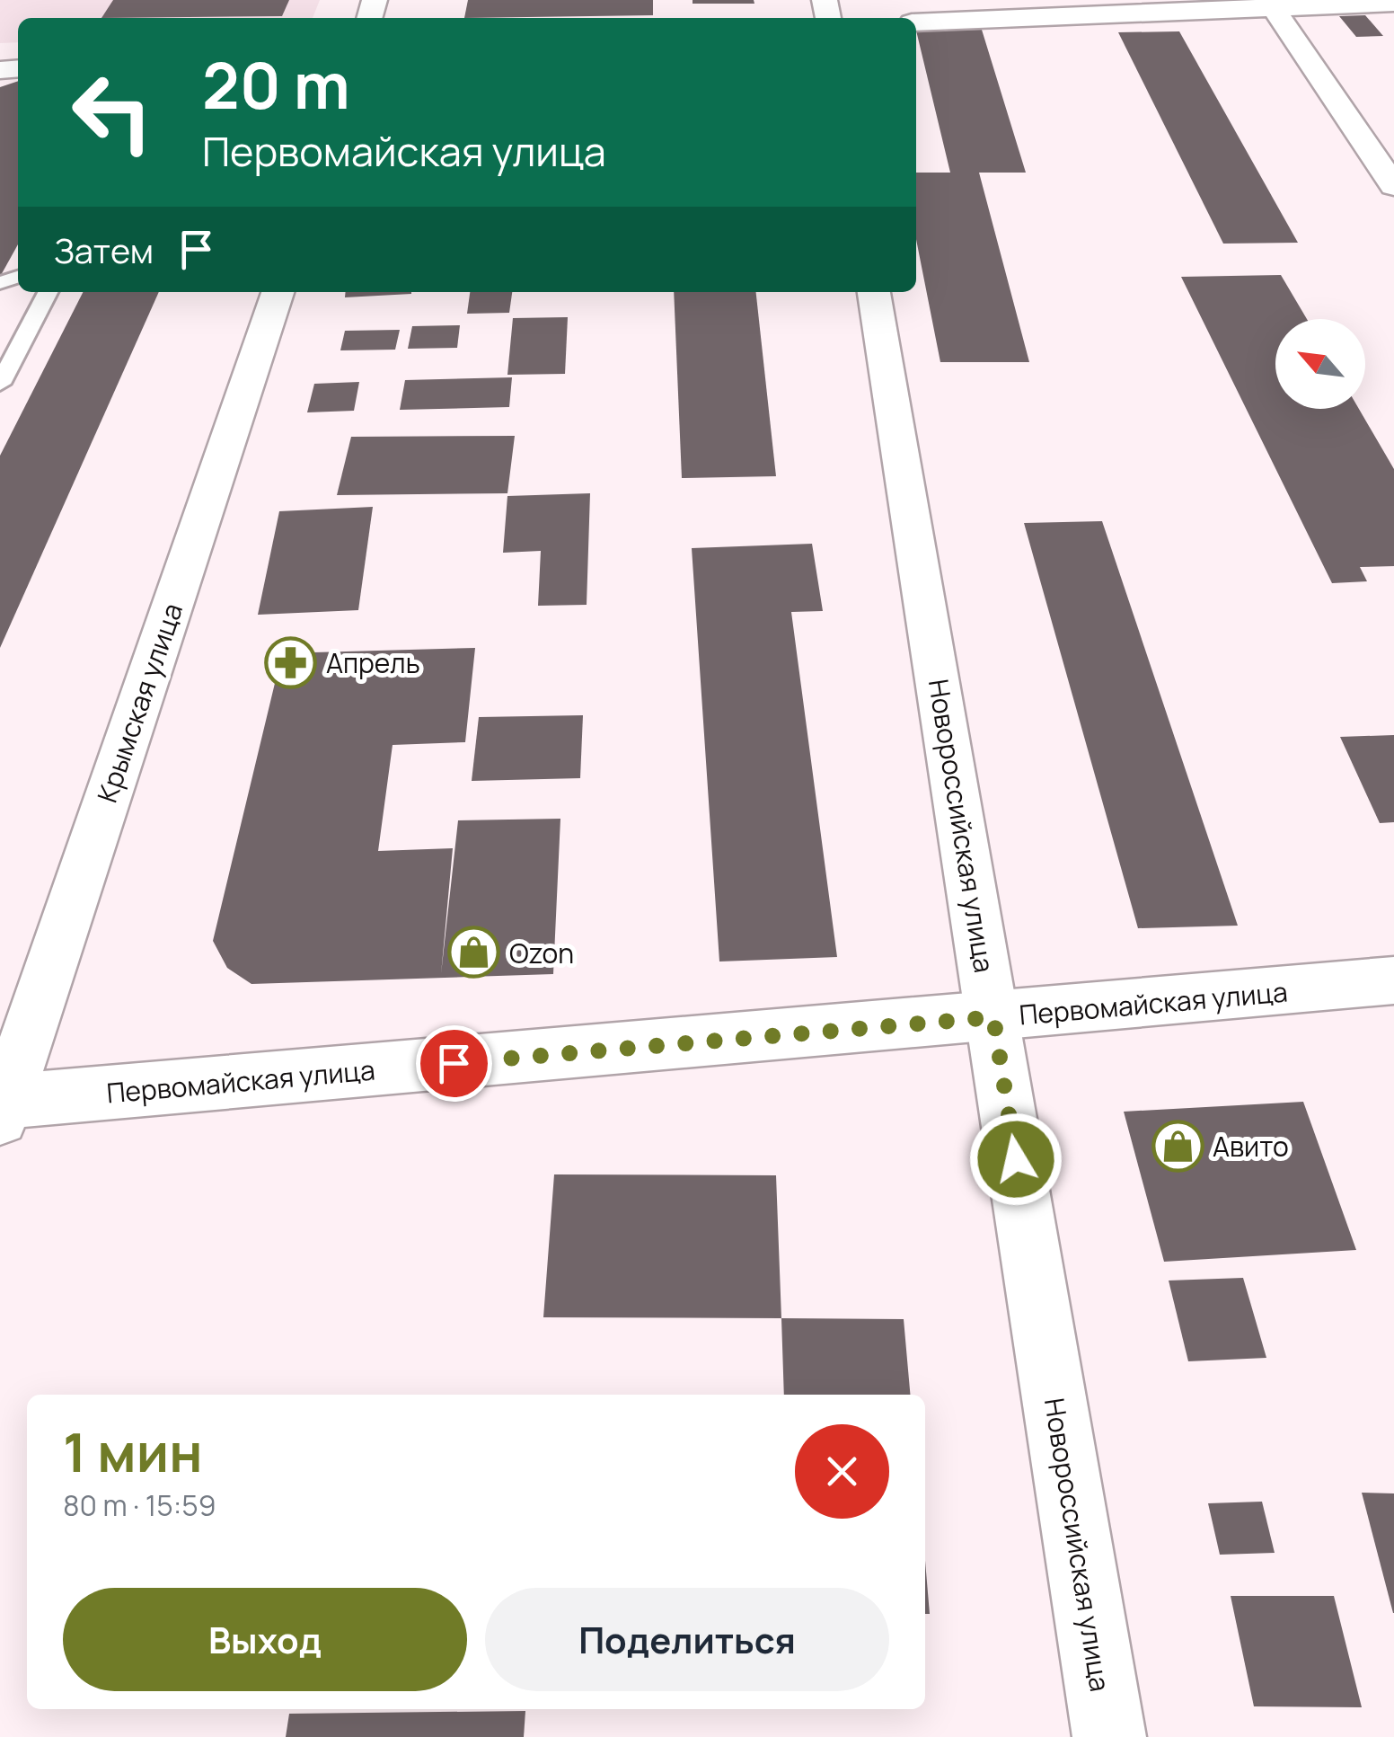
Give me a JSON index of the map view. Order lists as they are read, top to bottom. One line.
{"streets":{"street":["Крымская улица","Новороссийская улица","Первомайская улица"]},"crossings":[["Крымская улица","Первомайская улица"],["Новороссийская улица","Первомайская улица"]],"places":{"pharmacy":["Апрель"],"shop":["Ozon","Авито"]},"north":"top left","page":{"turn":["20 m","Первомайская улица"],"then":"Затем","heading":["1 мин","80 m · 15:59"],"buttons":["Выход","Поделиться"]}}
